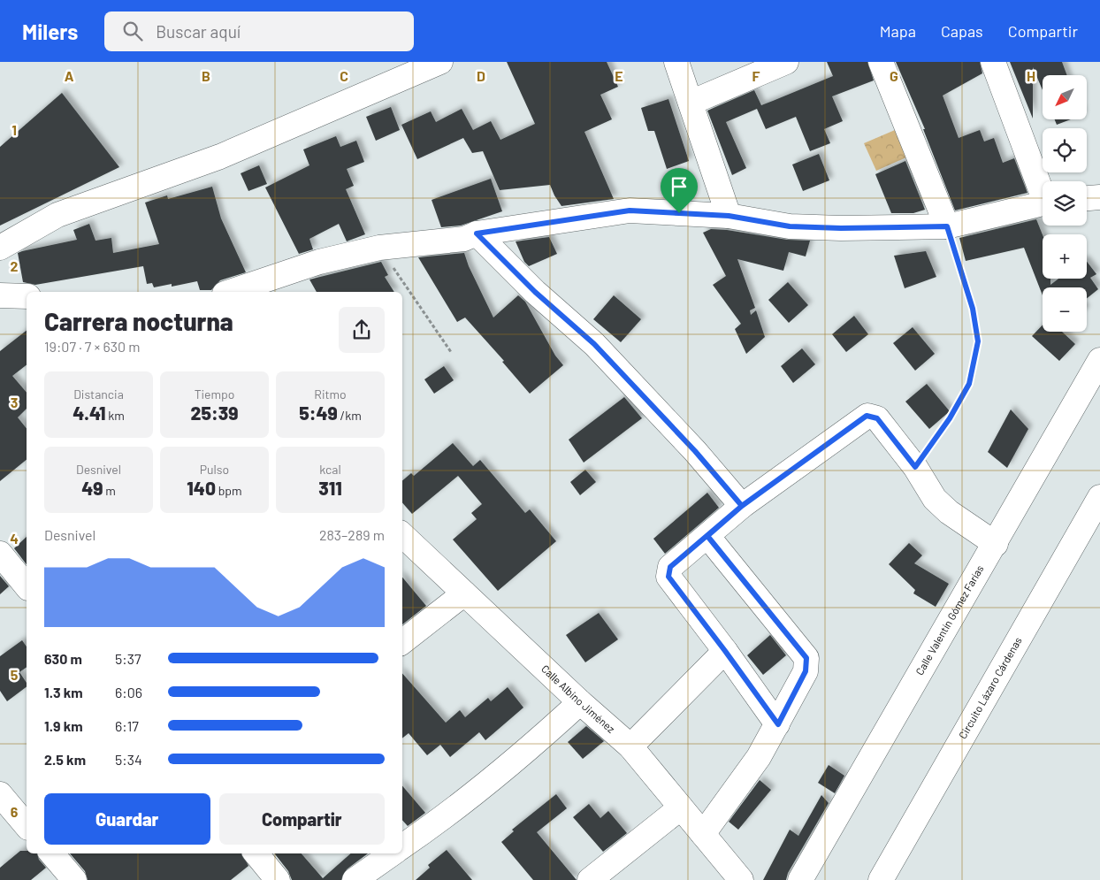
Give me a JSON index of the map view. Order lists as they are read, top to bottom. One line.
{"streets":{"street":["Calle Valentín Gómez Farías","Circuito Lázaro Cárdenas","Calle Albino Jiménez"]},"north":"bottom left","page":{"header":"Milers","search":"Buscar aquí","nav":["Mapa","Capas","Compartir"],"map_buttons":["+","−"],"heading":["Carrera nocturna","19:07 · 7 × 630 m"],"stats":[["Distancia","4.41 km"],["Tiempo","25:39"],["Ritmo","5:49 /km"],["Desnivel","49 m"],["Pulso","140 bpm"],["kcal","311"]],"chart":["Desnivel","283–289 m"],"list":[{"name":"630 m","note":"5:37"},{"name":"1.3 km","note":"6:06"},{"name":"1.9 km","note":"6:17"},{"name":"2.5 km","note":"5:34"}],"buttons":["Guardar","Compartir"]},"grid":{"columns":["A","B","C","D","E","F","G","H"],"rows":["1","2","3","4","5","6"]}}
